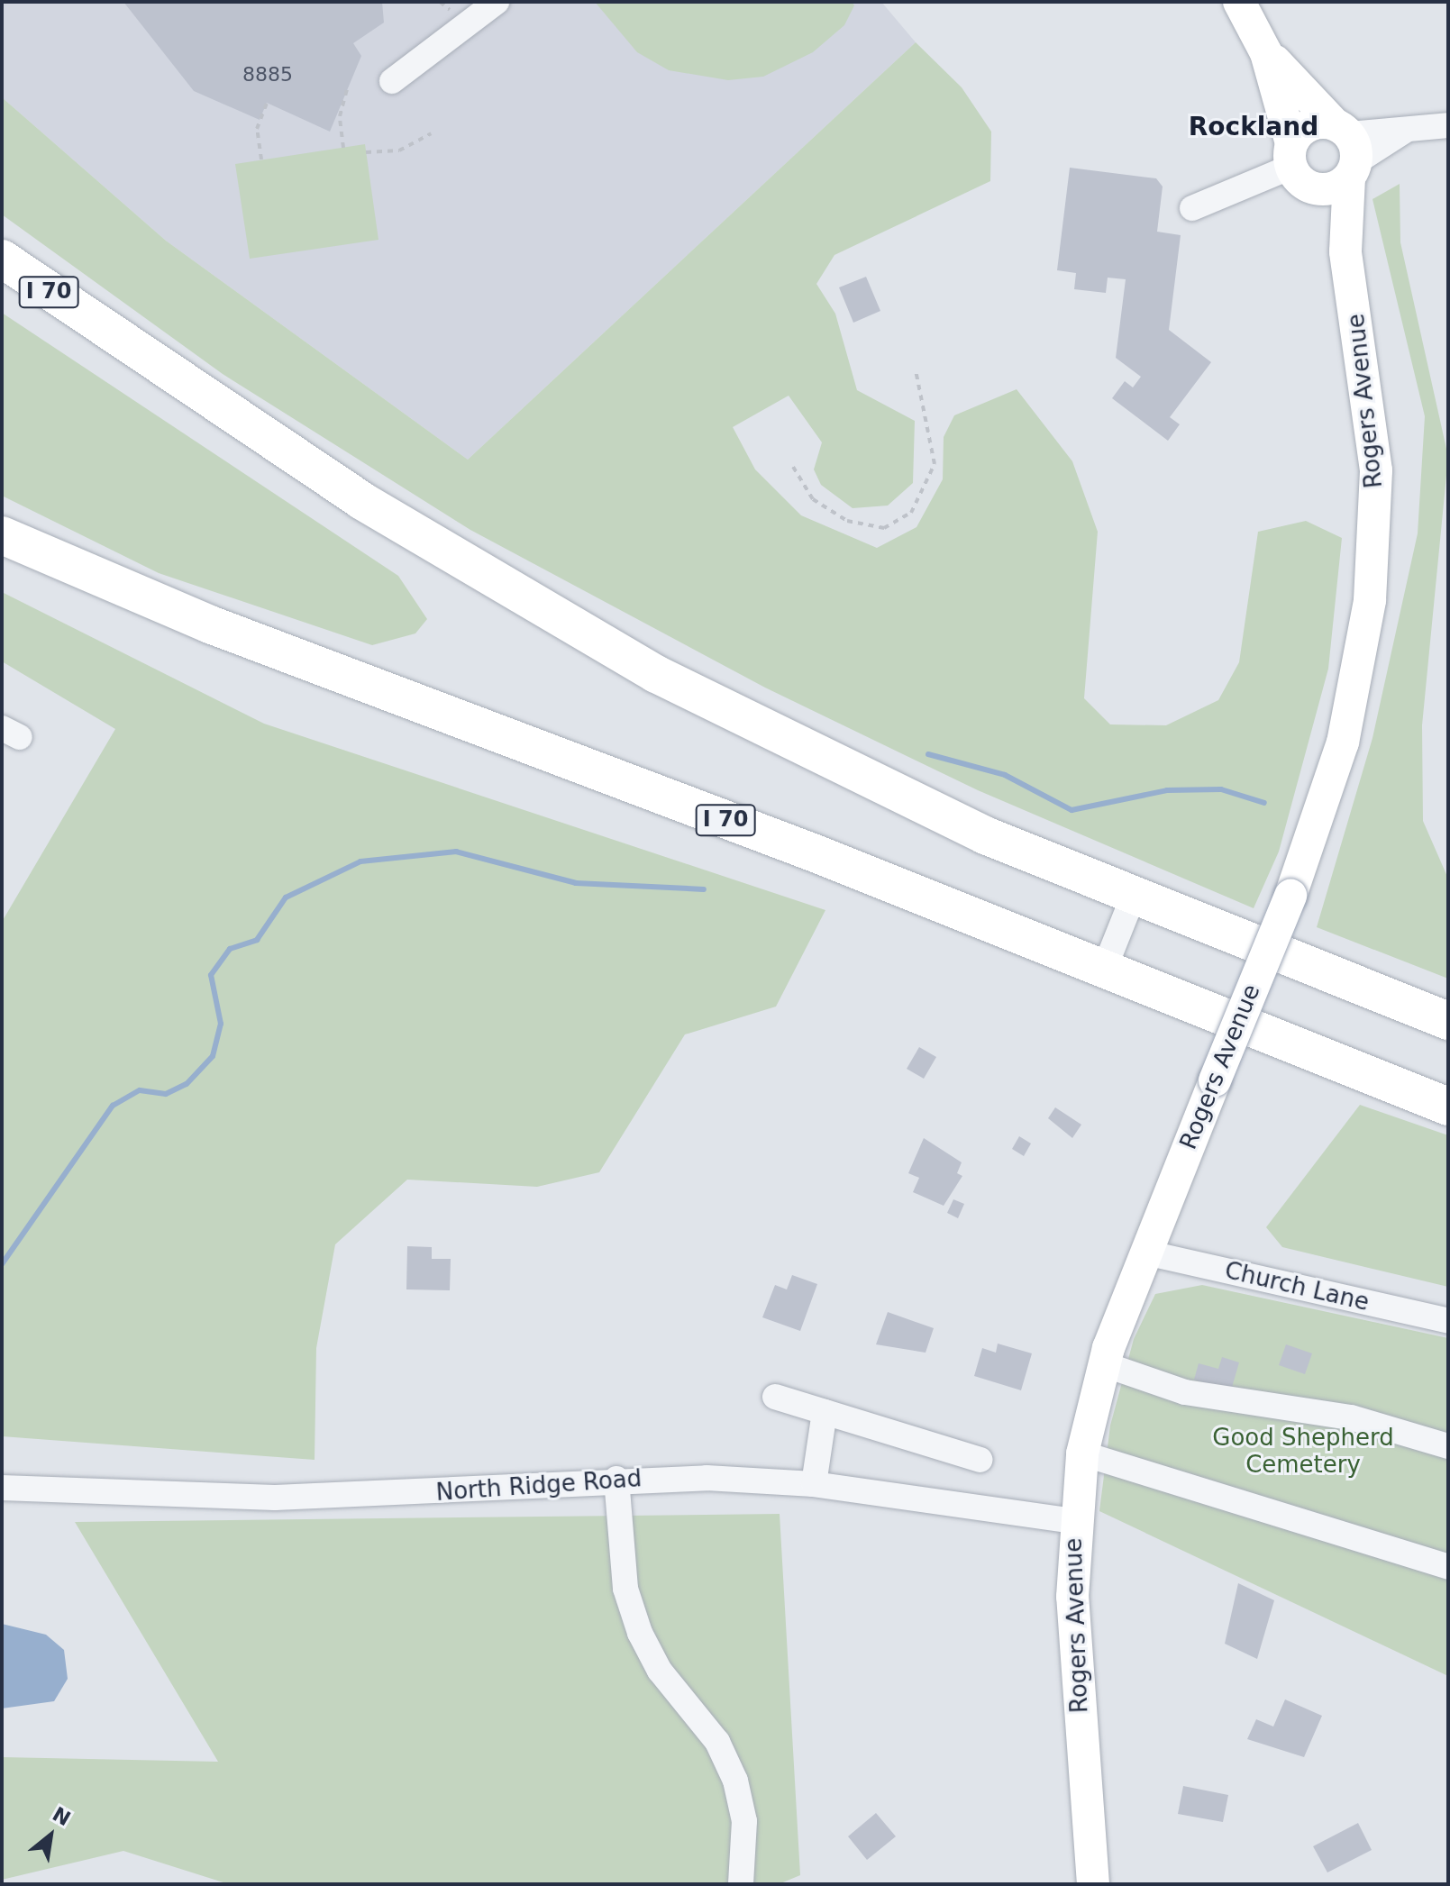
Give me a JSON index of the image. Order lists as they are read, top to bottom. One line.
{"streets":{"highway":["I 70"],"main road":["Rogers Avenue"],"street":["Church Lane","North Ridge Road"]},"crossings":[["Rogers Avenue","Church Lane"],["Rogers Avenue","North Ridge Road"]],"districts":["Rockland"],"parks":["Good Shepherd Cemetery"],"house_numbers":["8885"],"north":"top right"}
